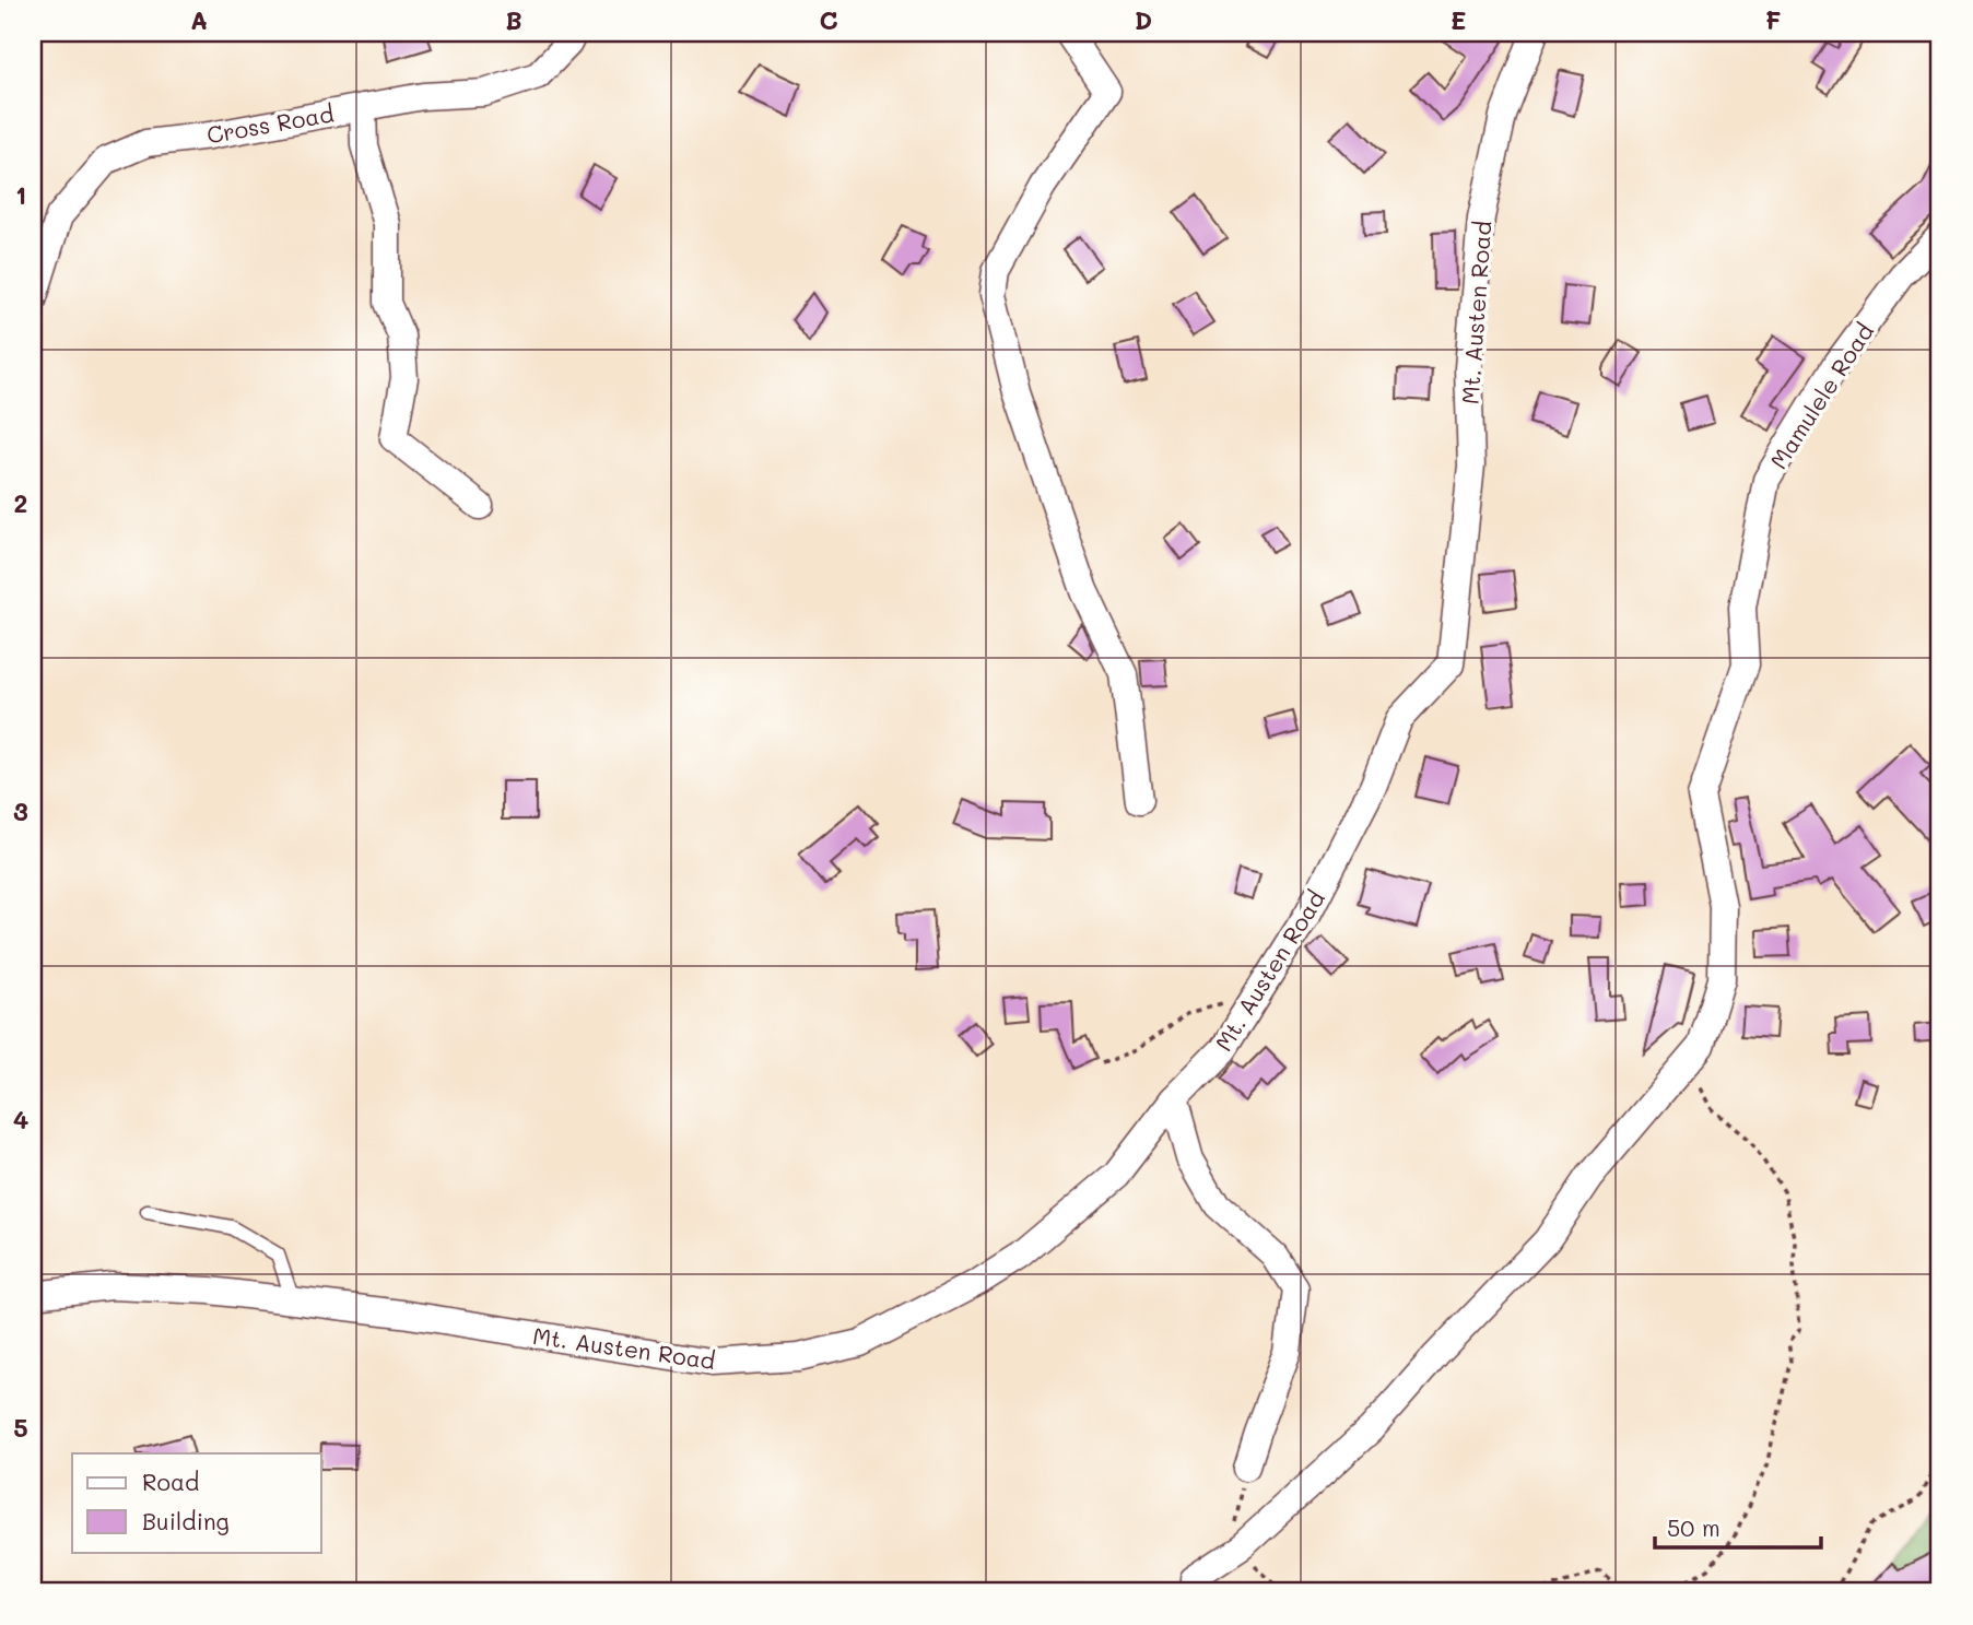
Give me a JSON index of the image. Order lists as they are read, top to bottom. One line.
{"streets":{"street":["Cross Road","Mt. Austen Road","Mamulele Road"]},"legend":["Road","Building"],"scale_bar":"50 m","grid":{"columns":["A","B","C","D","E","F"],"rows":["1","2","3","4","5"]}}
